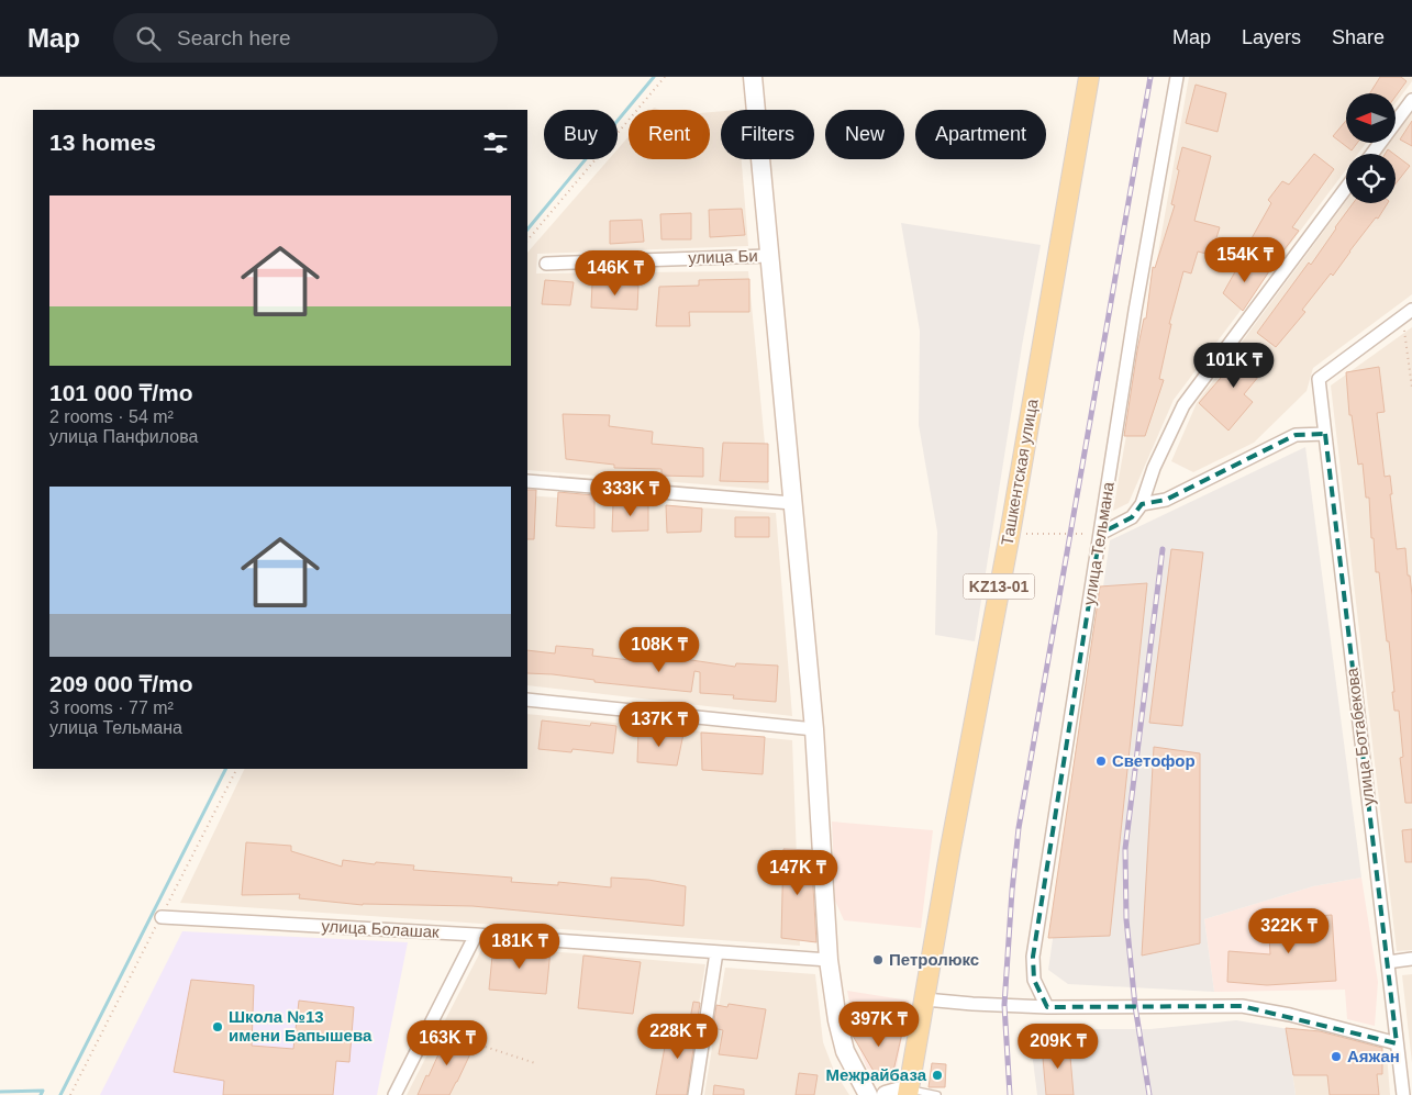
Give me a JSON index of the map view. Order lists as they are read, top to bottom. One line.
{"streets":{"main road":["Ташкентская улица","KZ13-01"],"street":["улица Би","улица Тельмана","улица Ботабекова","улица Болашак"]},"places":["Светофор","Петролюкс","Школа №13 имени Бапышева","Аяжан","Межрайбаза"],"north":"left","page":{"header":"Map","search":"Search here","nav":["Map","Layers","Share"],"chip":["Buy","Rent","Filters","New","Apartment"],"heading":"13 homes","list":[{"name":"101 000 ₸/mo","note":"2 rooms · 54 m² · улица Панфилова"},{"name":"209 000 ₸/mo","note":"3 rooms · 77 m² · улица Тельмана"}],"price":["154K ₸","146K ₸","101K ₸","333K ₸","108K ₸","137K ₸","147K ₸","322K ₸","181K ₸","397K ₸","228K ₸","163K ₸","209K ₸"]}}
